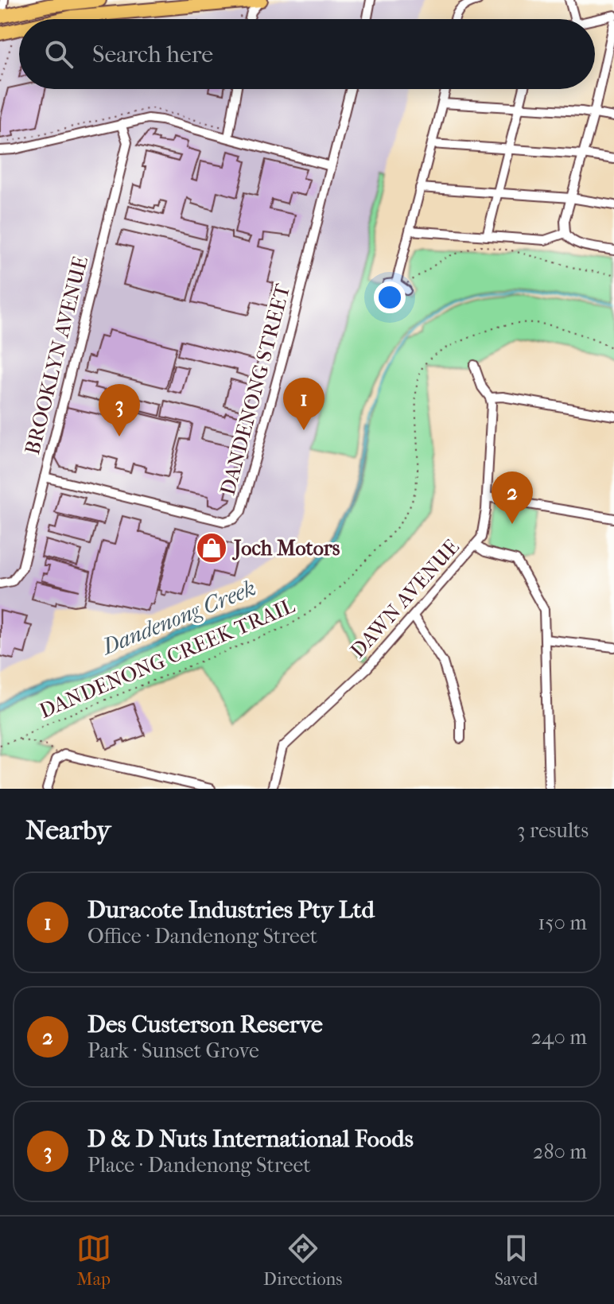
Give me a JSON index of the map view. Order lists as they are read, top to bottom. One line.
{"streets":{"street":["BROOKLYN AVENUE","DANDENONG STREET","DAWN AVENUE"],"path":["DANDENONG CREEK TRAIL"]},"crossings":[["BROOKLYN AVENUE","DANDENONG STREET"]],"water":["Dandenong Creek"],"places":{"shop":["Joch Motors"]},"page":{"search":"Search here","pins":["1","3","2"],"heading":["Nearby","3 results"],"list":[{"mark":"1","name":"Duracote Industries Pty Ltd","note":"Office · Dandenong Street","value":"150 m"},{"mark":"2","name":"Des Custerson Reserve","note":"Park · Sunset Grove","value":"240 m"},{"mark":"3","name":"D & D Nuts International Foods","note":"Place · Dandenong Street","value":"280 m"}],"nav":["Map","Directions","Saved"]}}
